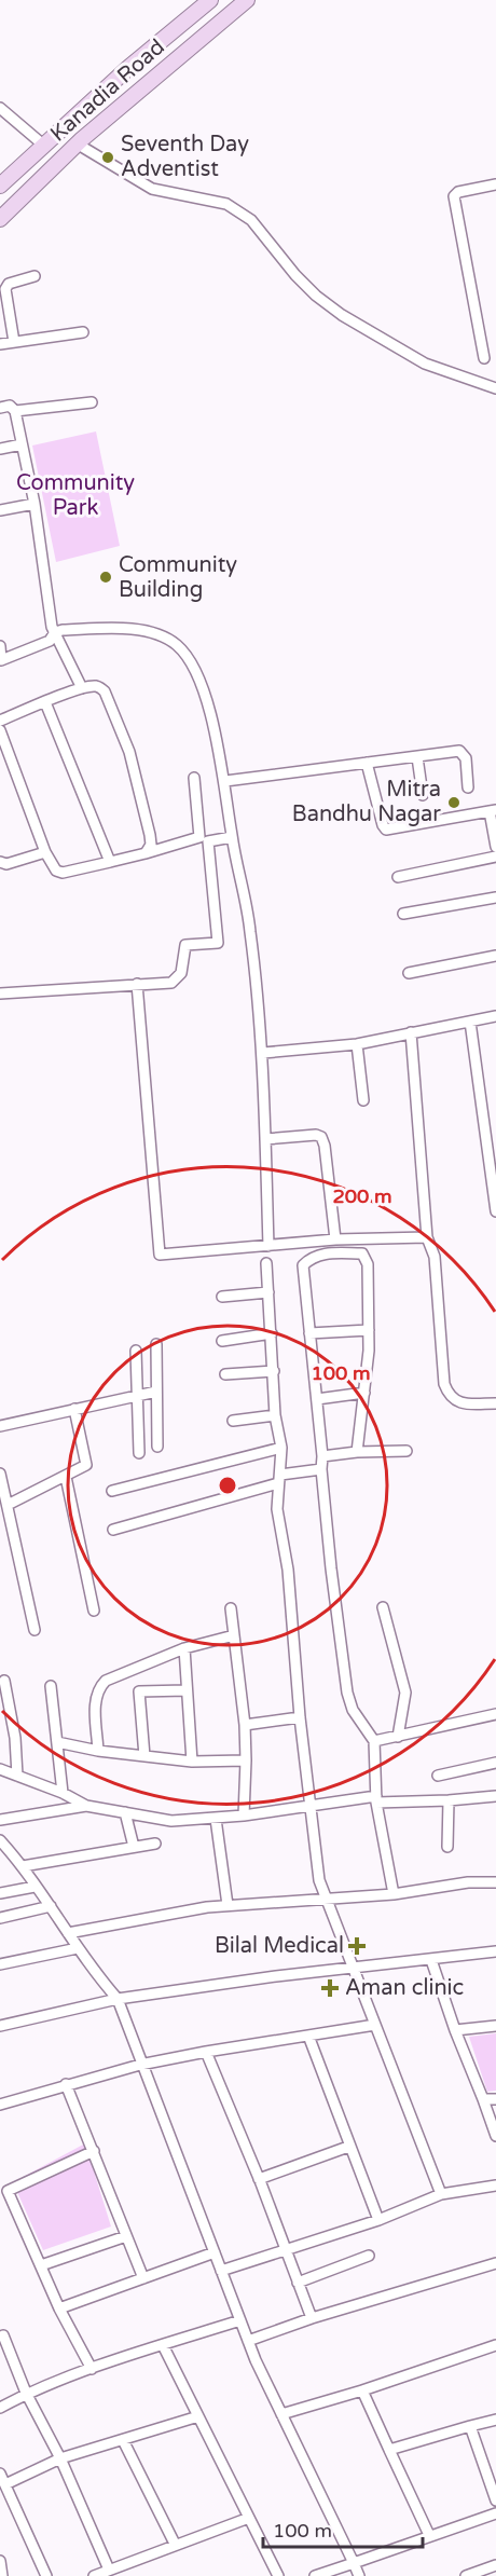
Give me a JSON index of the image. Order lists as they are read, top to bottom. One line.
{"streets":{"main road":["Kanadia Road"]},"parks":["Community Park"],"places":{"other":["Seventh Day Adventist","Community Building","Mitra Bandhu Nagar"],"health":["Bilal Medical","Aman clinic"]},"scale_bar":"100 m","rings":["200 m","100 m"]}
